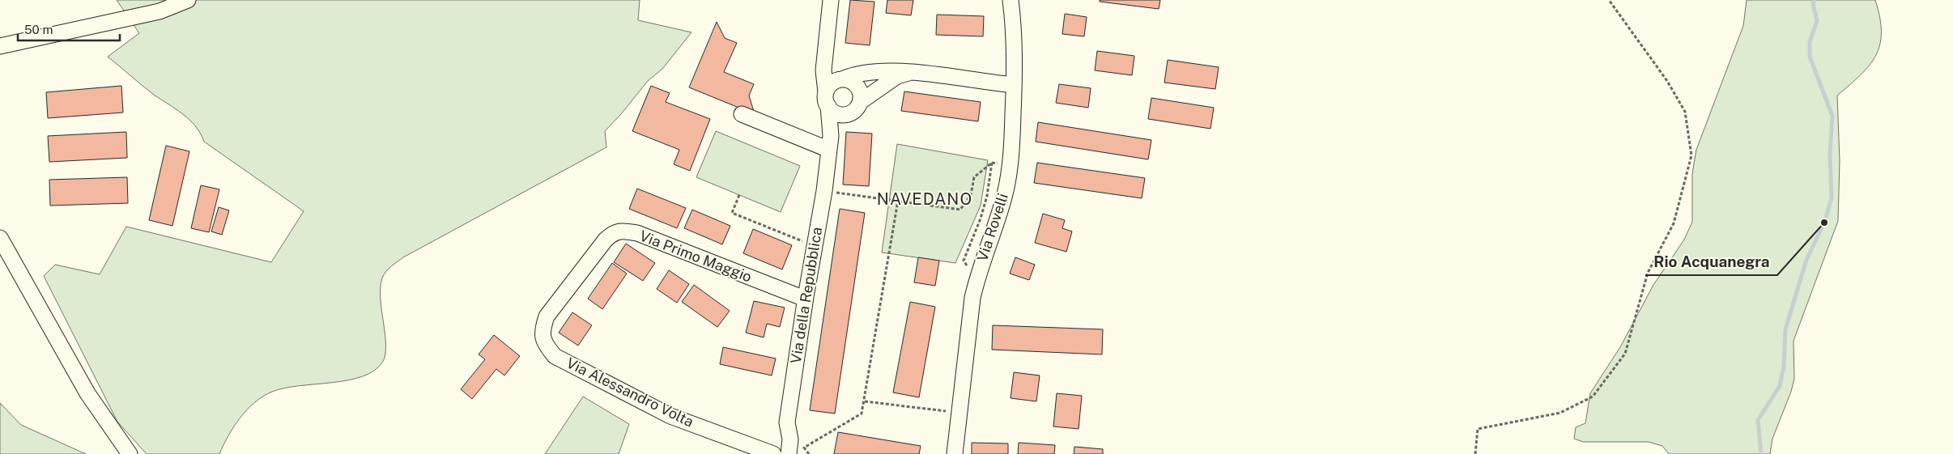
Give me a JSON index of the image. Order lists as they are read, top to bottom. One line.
{"streets":{"street":["Via Rovelli","Via Primo Maggio","Via della Repubblica","Via Alessandro Volta"]},"crossings":[["Via Primo Maggio","Via della Repubblica"],["Via Primo Maggio","Via Alessandro Volta"]],"districts":["NAVEDANO"],"places":["Rio Acquanegra"],"scale_bar":"50 m"}
